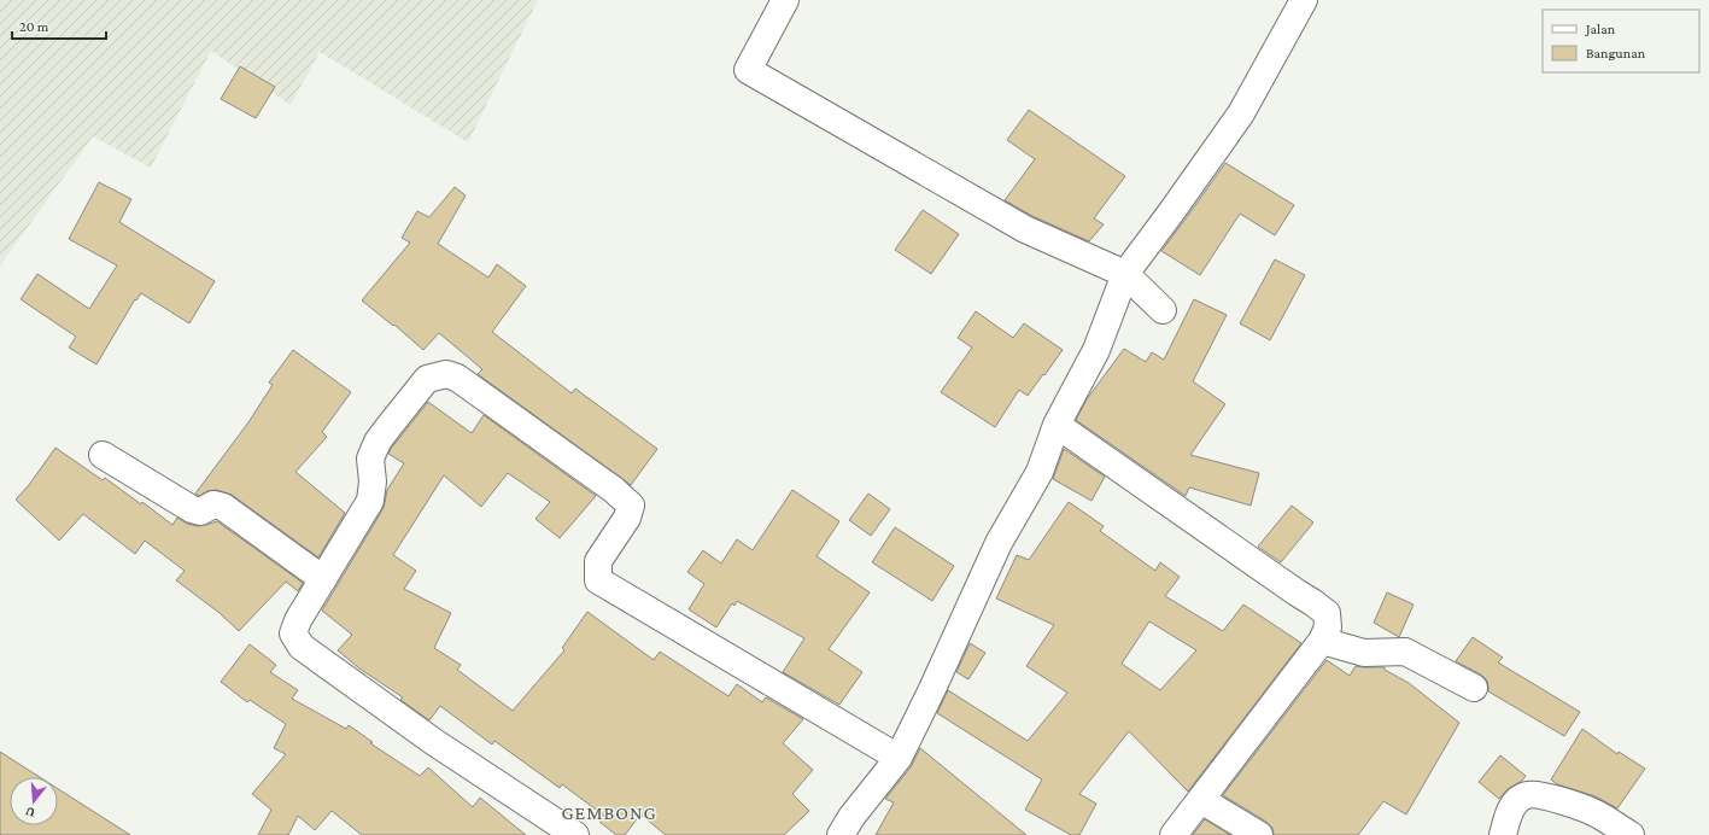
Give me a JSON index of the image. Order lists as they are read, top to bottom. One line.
{"districts":["GEMBONG"],"legend":["Jalan","Bangunan"],"scale_bar":"20 m","north":"bottom"}
